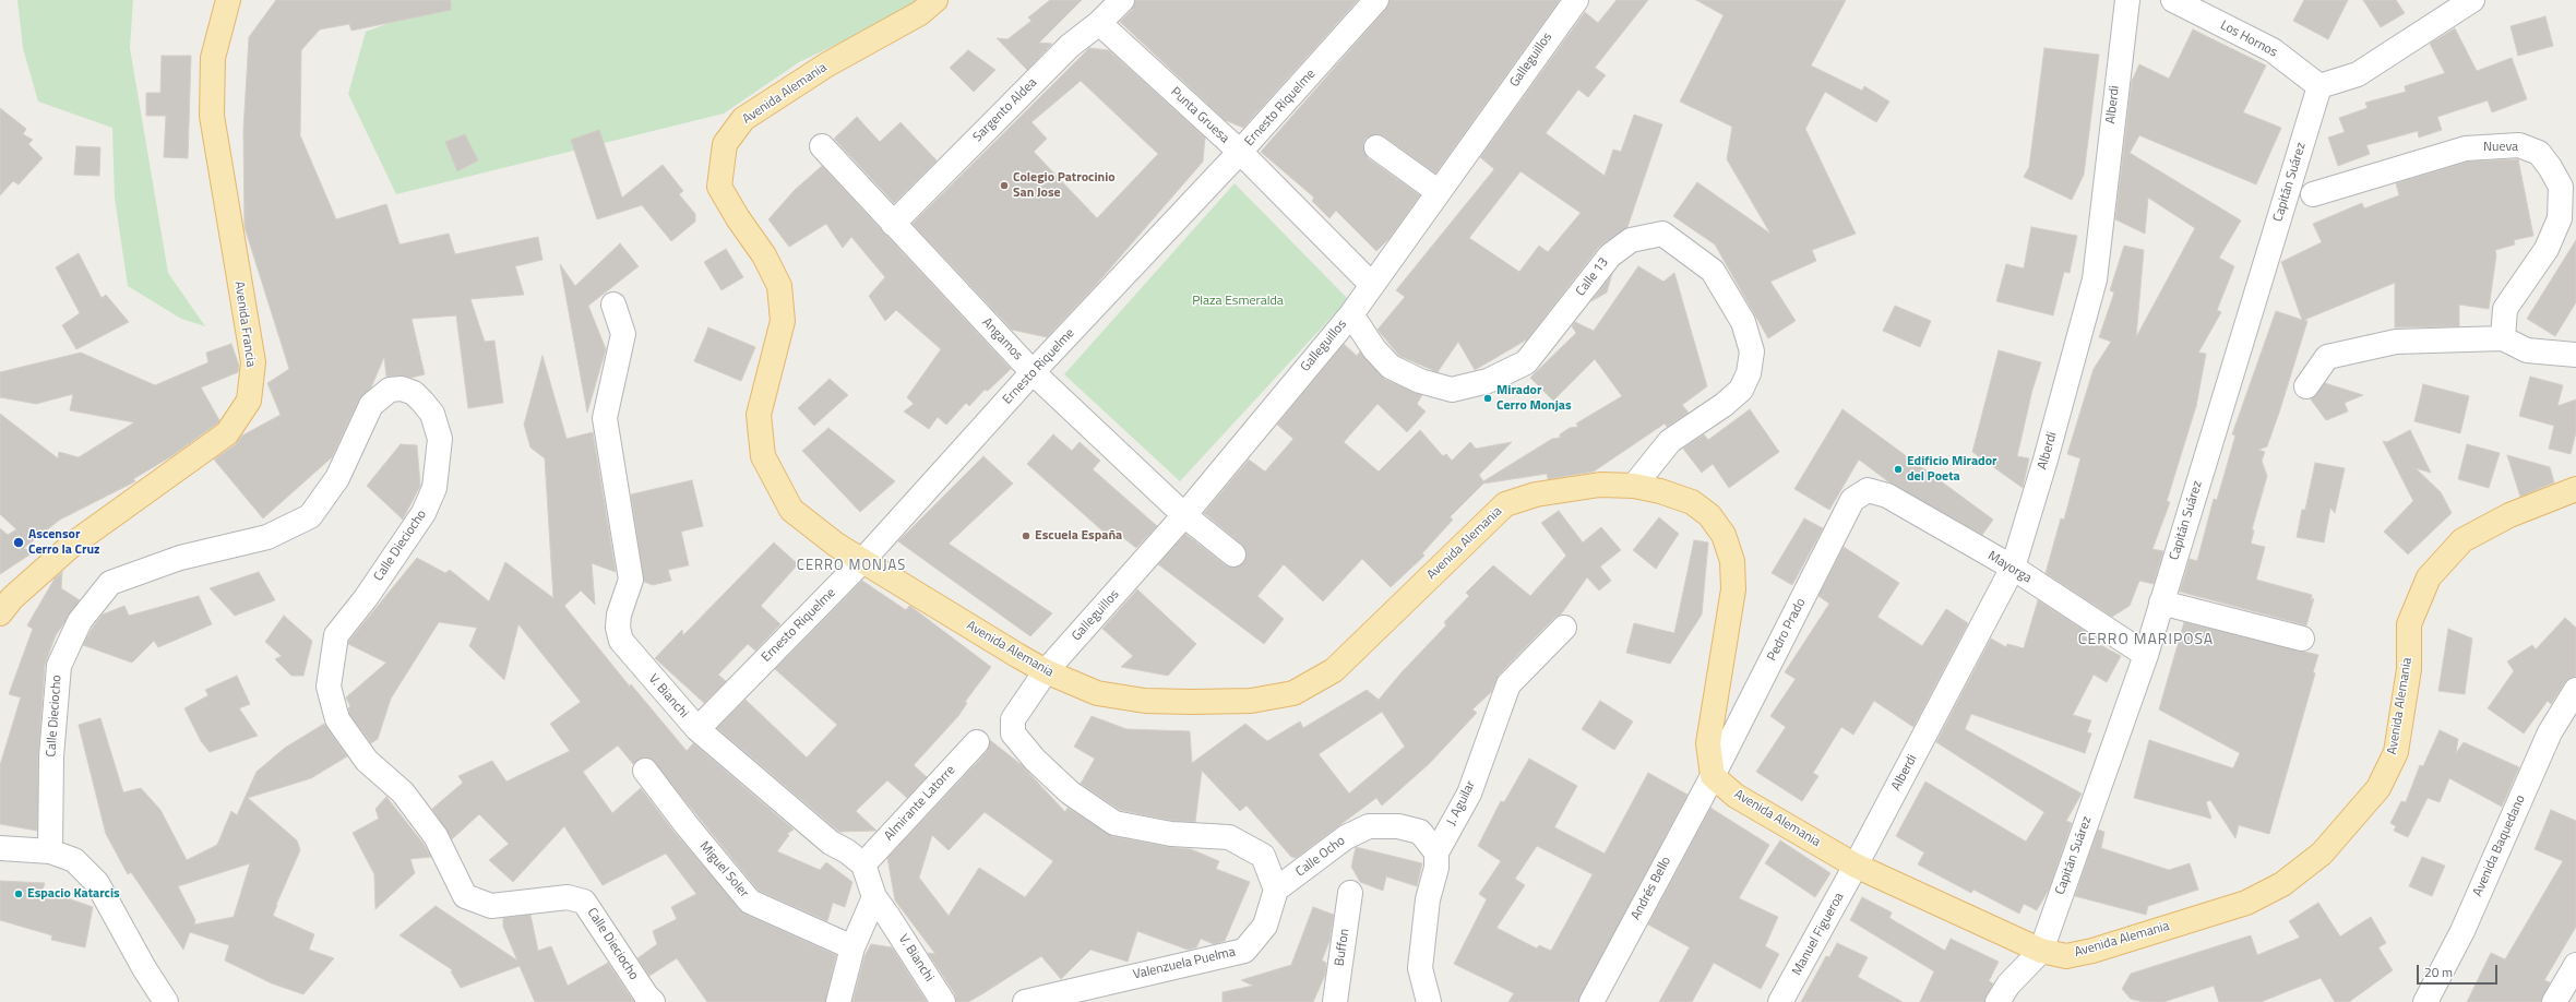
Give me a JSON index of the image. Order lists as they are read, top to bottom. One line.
{"streets":{"main road":["Avenida Alemania","Avenida Francia"],"street":["Los Hornos","Galleguillos","Alberdi","Ernesto Riquelme","Sargento Aldea","Punta Gruesa","Nueva","Capitán Suárez","Calle 13","Angamos","Calle Dieciocho","Mayorga","Pedro Prado","V. Bianchi","Almirante Latorre","J. Aguilar","Avenida Baquedano","Calle Ocho","Miguel Soler","Andrés Bello","Manuel Figueroa","Buffon","Valenzuela Puelma"]},"crossings":[["Los Hornos","Capitán Suárez"],["Galleguillos","Avenida Alemania"],["Galleguillos","Punta Gruesa"],["Galleguillos","Calle 13"],["Galleguillos","Angamos"],["Avenida Alemania","Alberdi"],["Avenida Alemania","Ernesto Riquelme"],["Avenida Alemania","Capitán Suárez"],["Avenida Alemania","Calle 13"],["Avenida Alemania","Pedro Prado"],["Avenida Alemania","Andrés Bello"],["Avenida Alemania","Manuel Figueroa"],["Alberdi","Mayorga"],["Alberdi","Manuel Figueroa"],["Ernesto Riquelme","Punta Gruesa"],["Ernesto Riquelme","Angamos"],["Ernesto Riquelme","V. Bianchi"],["Sargento Aldea","Punta Gruesa"],["Sargento Aldea","Angamos"],["Capitán Suárez","Mayorga"],["Mayorga","Pedro Prado"],["Pedro Prado","Andrés Bello"],["V. Bianchi","Almirante Latorre"],["J. Aguilar","Calle Ocho"],["Calle Ocho","Valenzuela Puelma"]],"districts":["CERRO MONJAS","CERRO MARIPOSA"],"parks":["Plaza Esmeralda"],"places":["Colegio Patrocinio San Jose","Mirador Cerro Monjas","Edificio Mirador del Poeta","Escuela España","Ascensor Cerro la Cruz","Espacio Katarcis"],"scale_bar":"20 m"}
